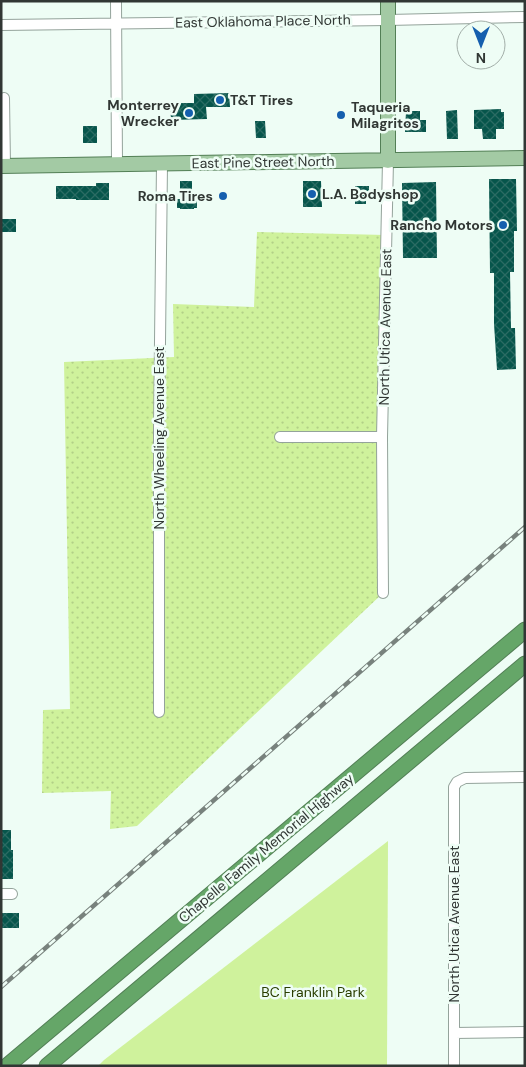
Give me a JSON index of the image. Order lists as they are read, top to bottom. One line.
{"streets":{"highway":["Chapelle Family Memorial Highway"],"main road":["East Pine Street North","North Utica Avenue East"],"street":["East Oklahoma Place North","North Wheeling Avenue East"]},"crossings":[["East Oklahoma Place North","North Utica Avenue East"],["East Pine Street North","North Utica Avenue East"],["East Pine Street North","North Wheeling Avenue East"]],"parks":["BC Franklin Park"],"places":["T&T Tires","Monterrey Wrecker","Taqueria Milagritos","L.A. Bodyshop","Roma Tires","Rancho Motors"],"north":"bottom"}
